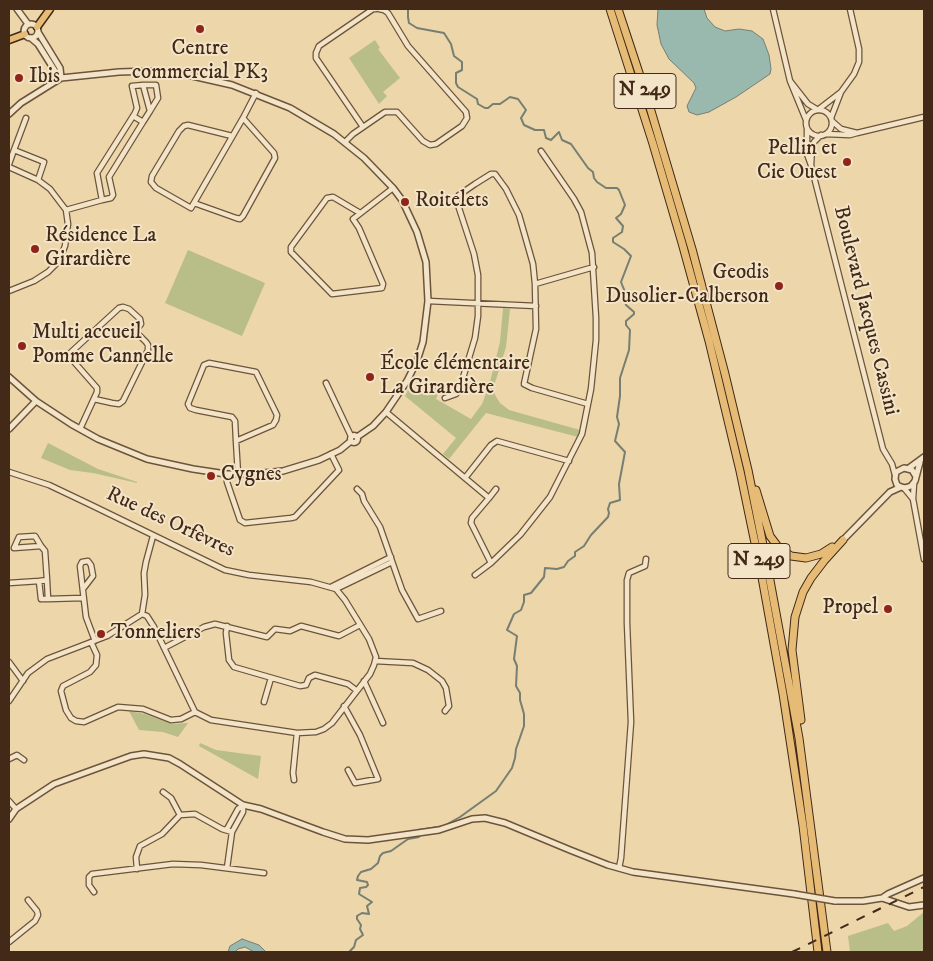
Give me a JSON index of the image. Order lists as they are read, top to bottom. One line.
{"streets":{"highway":["N 249"],"street":["Boulevard Jacques Cassini","Rue des Orfèvres"]},"places":["Centre commercial PK3","Ibis","Pellin et Cie Ouest","Roitelets","Résidence La Girardière","Geodis Dusolier-Calberson","Multi accueil Pomme Cannelle","École élémentaire La Girardière","Cygnes","Propel","Tonneliers"]}
